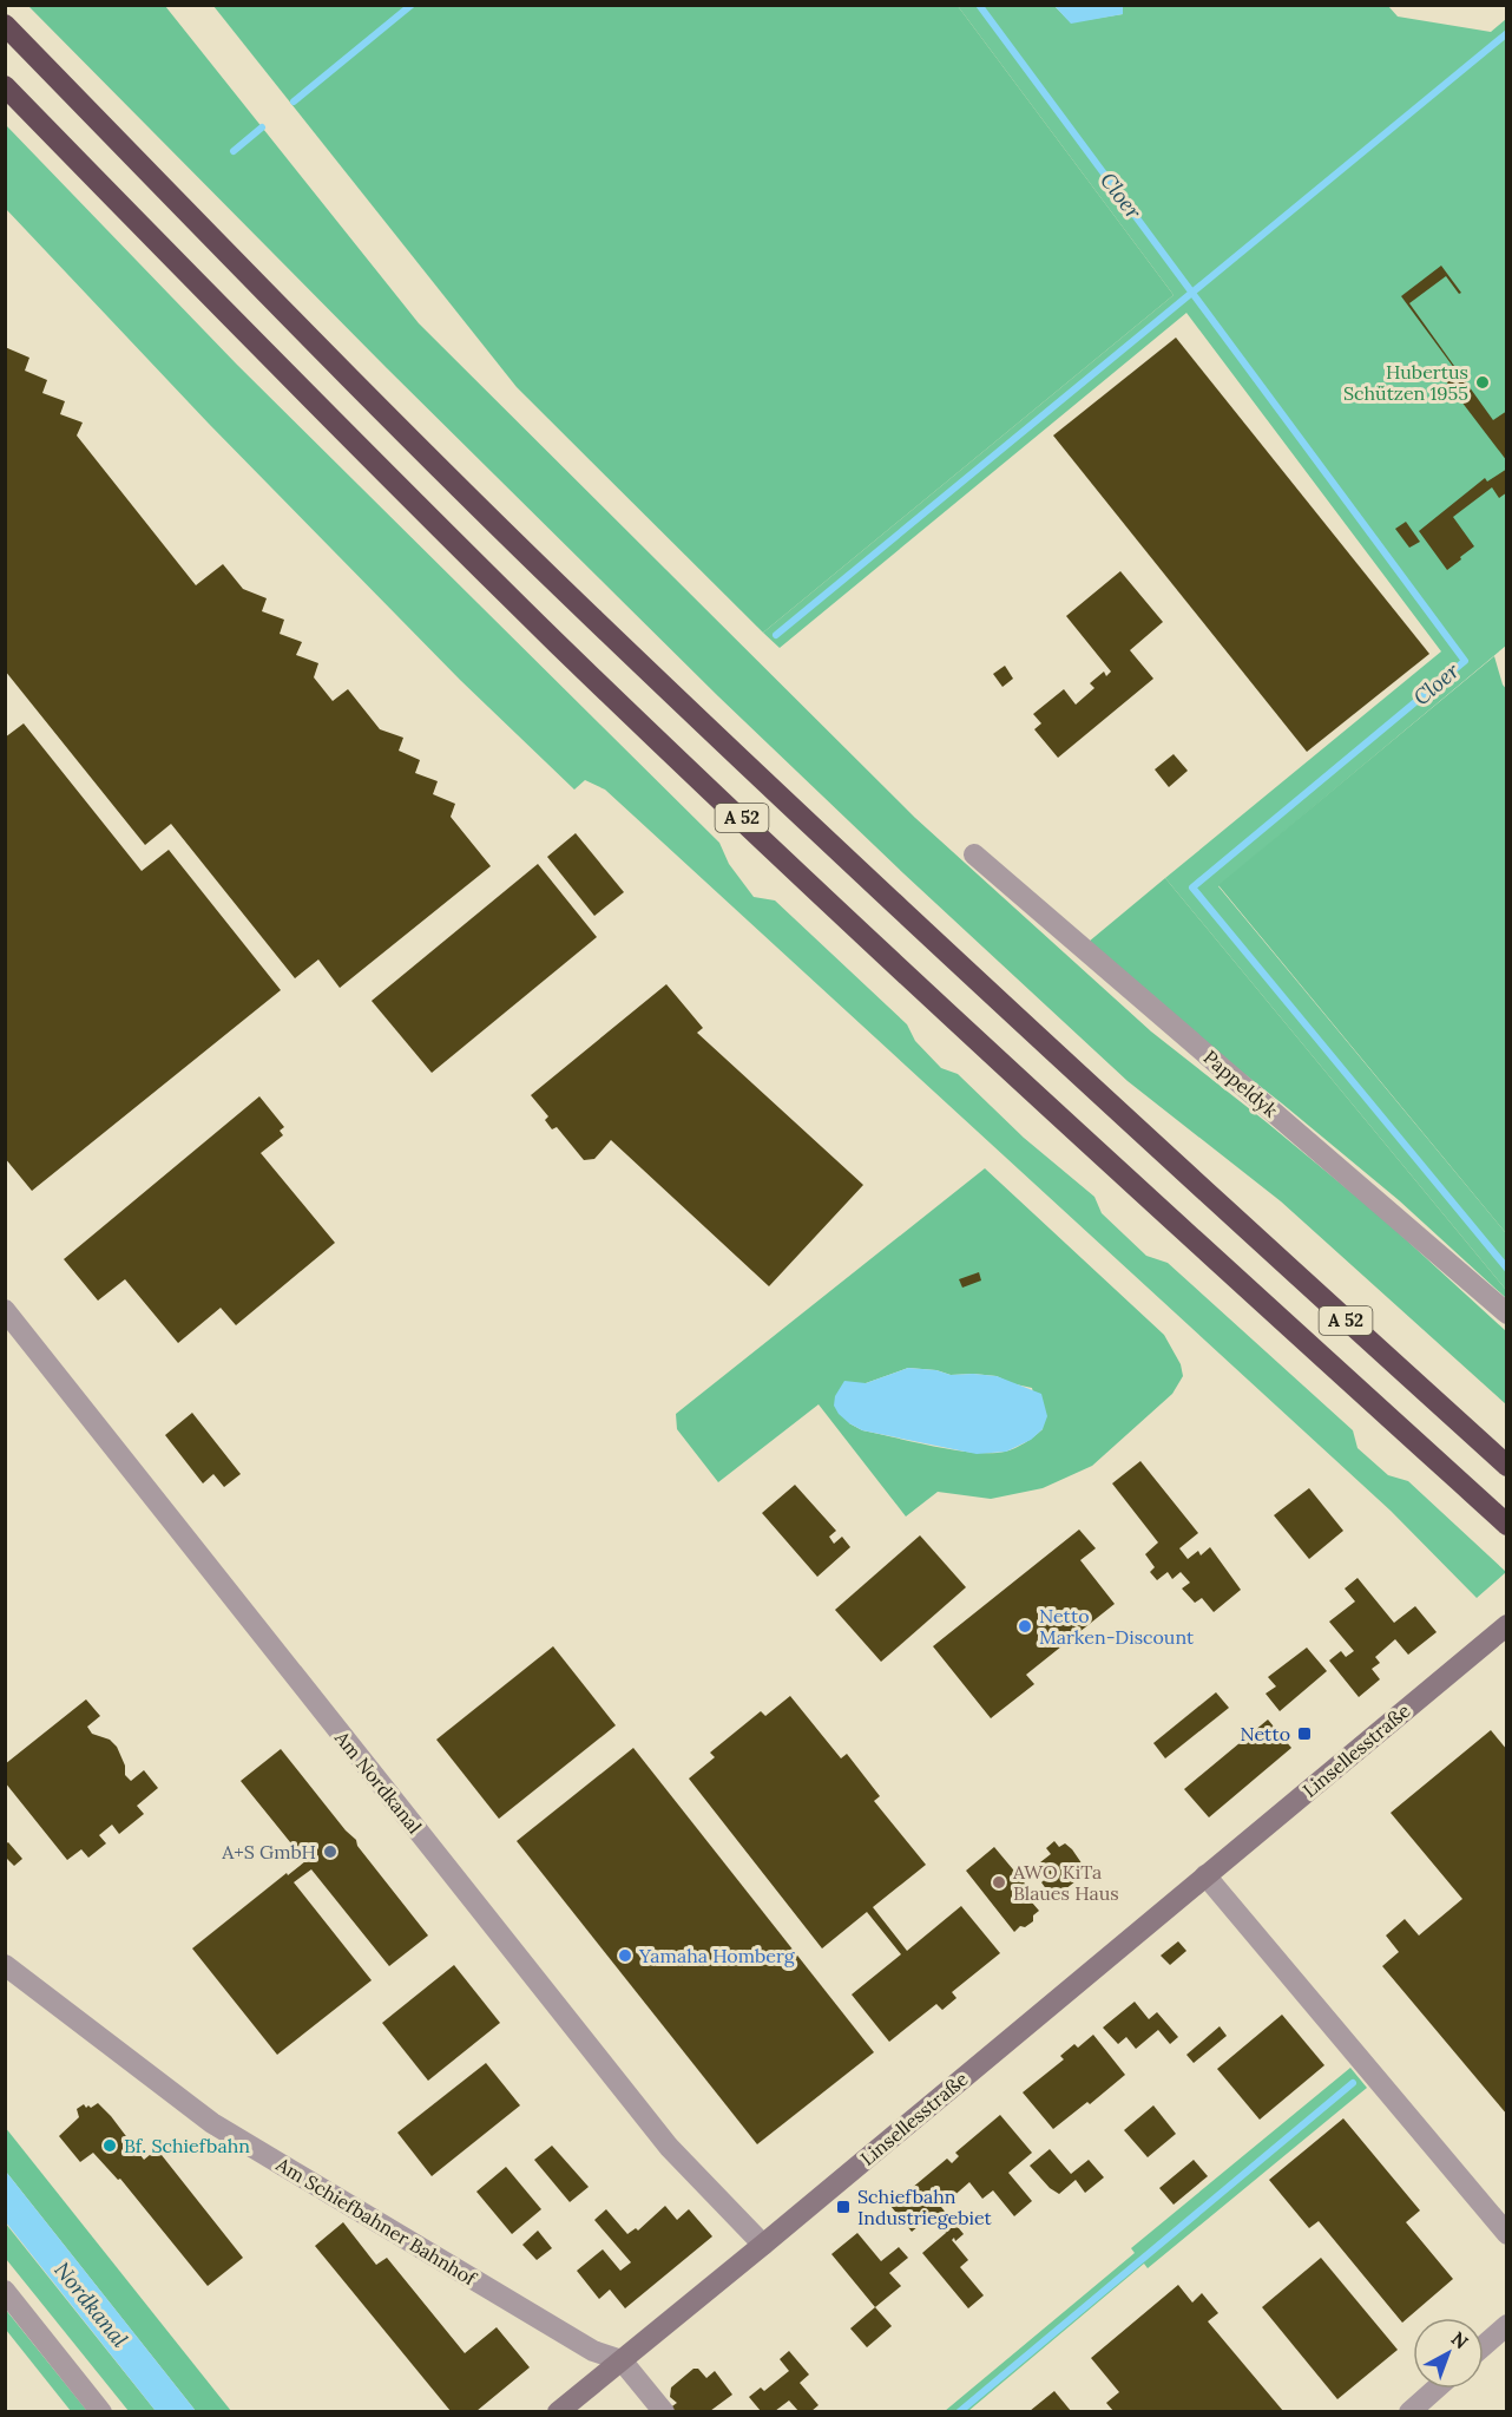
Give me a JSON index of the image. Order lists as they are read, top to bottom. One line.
{"streets":{"highway":["A 52"],"street":["Pappeldyk","Linsellesstraße","Am Nordkanal","Am Schiefbahner Bahnhof"]},"crossings":[["Linsellesstraße","Am Nordkanal"],["Linsellesstraße","Am Schiefbahner Bahnhof"]],"water":["Cloer","Nordkanal"],"places":{"other":["Hubertus Schützen 1955","Netto Marken-Discount","A+S GmbH","AWO KiTa Blaues Haus","Yamaha Homberg","Bf. Schiefbahn"],"transit":["Netto","Schiefbahn Industriegebiet"]},"north":"top right"}
